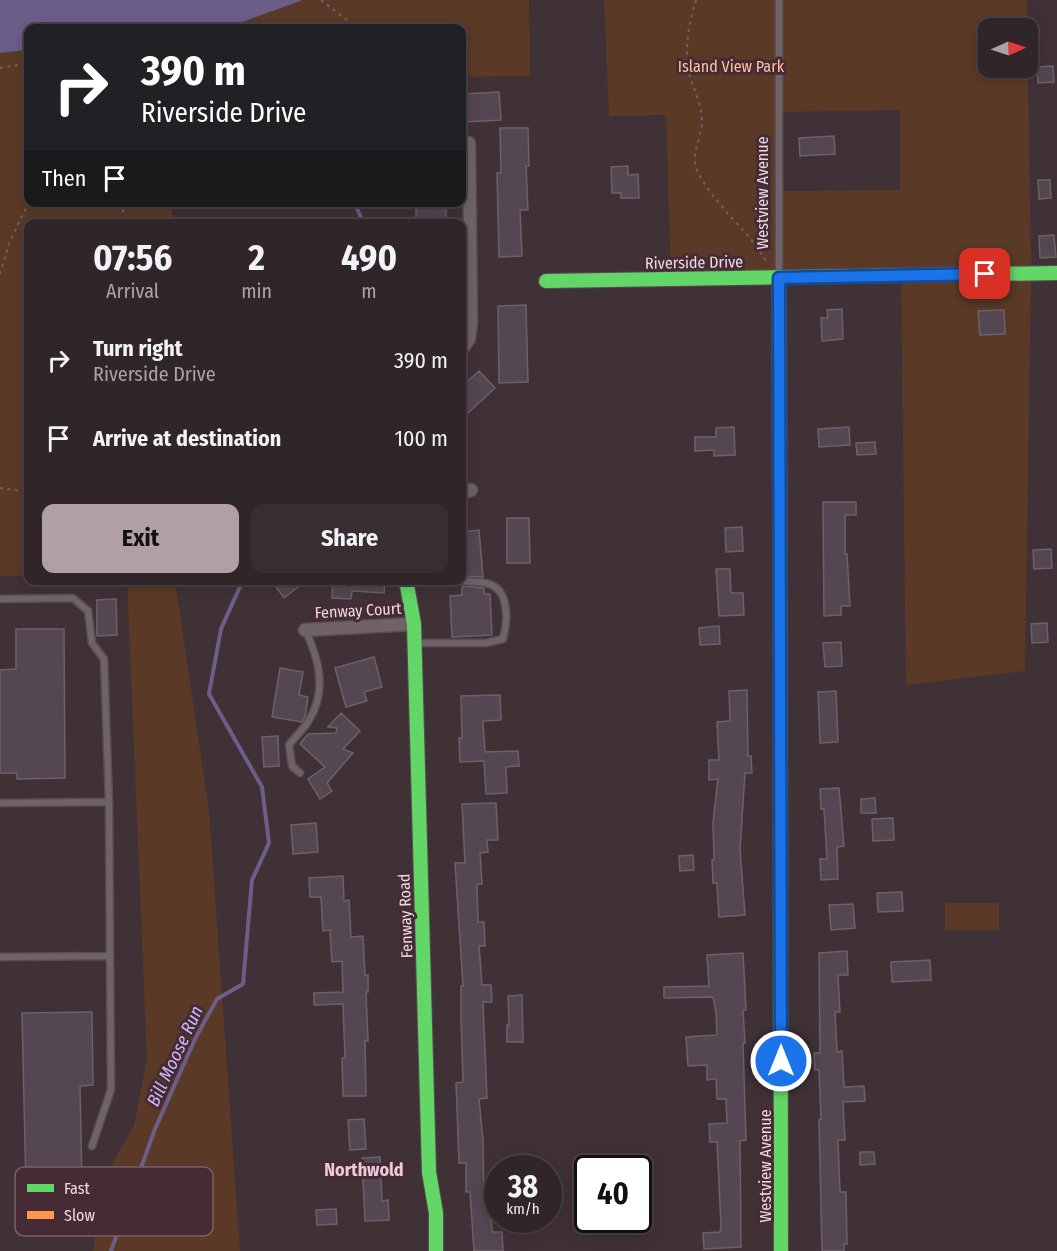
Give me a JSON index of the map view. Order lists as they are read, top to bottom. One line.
{"streets":{"street":["Westview Avenue","Riverside Drive","Fenway Court","Fenway Road"]},"crossings":[["Westview Avenue","Riverside Drive"],["Fenway Court","Fenway Road"]],"districts":["Northwold"],"water":["Bill Moose Run"],"parks":["Island View Park"],"legend":["Fast","Slow"],"north":"right","page":{"turn":["390 m","Riverside Drive"],"then":"Then","eta":["07:56","Arrival","2","min","490","m"],"list":[{"name":"Turn right","note":"Riverside Drive","value":"390 m"},{"name":"Arrive at destination","value":"100 m"}],"buttons":["Exit","Share"],"speed":"38 km/h","limit":"40"}}
